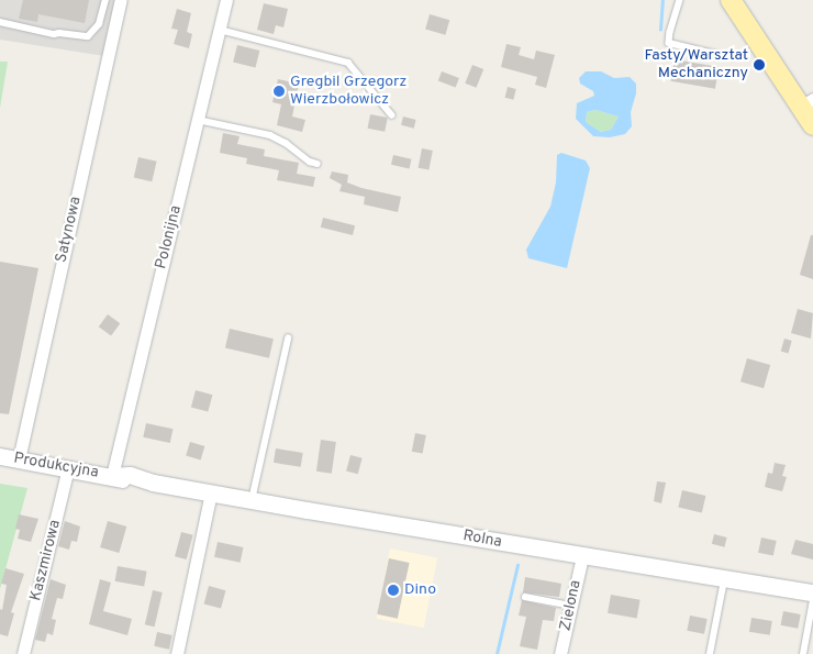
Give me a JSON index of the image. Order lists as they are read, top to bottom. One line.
{"streets":{"street":["Satynowa","Polonijna","Produkcyjna","Rolna","Kaszmirowa","Zielona"]},"crossings":[["Satynowa","Produkcyjna"],["Polonijna","Produkcyjna"],["Polonijna","Rolna"],["Produkcyjna","Rolna"],["Produkcyjna","Kaszmirowa"],["Rolna","Zielona"]],"places":["Fasty/Warsztat Mechaniczny","Gregbil Grzegorz Wierzbołowicz","Dino"]}
